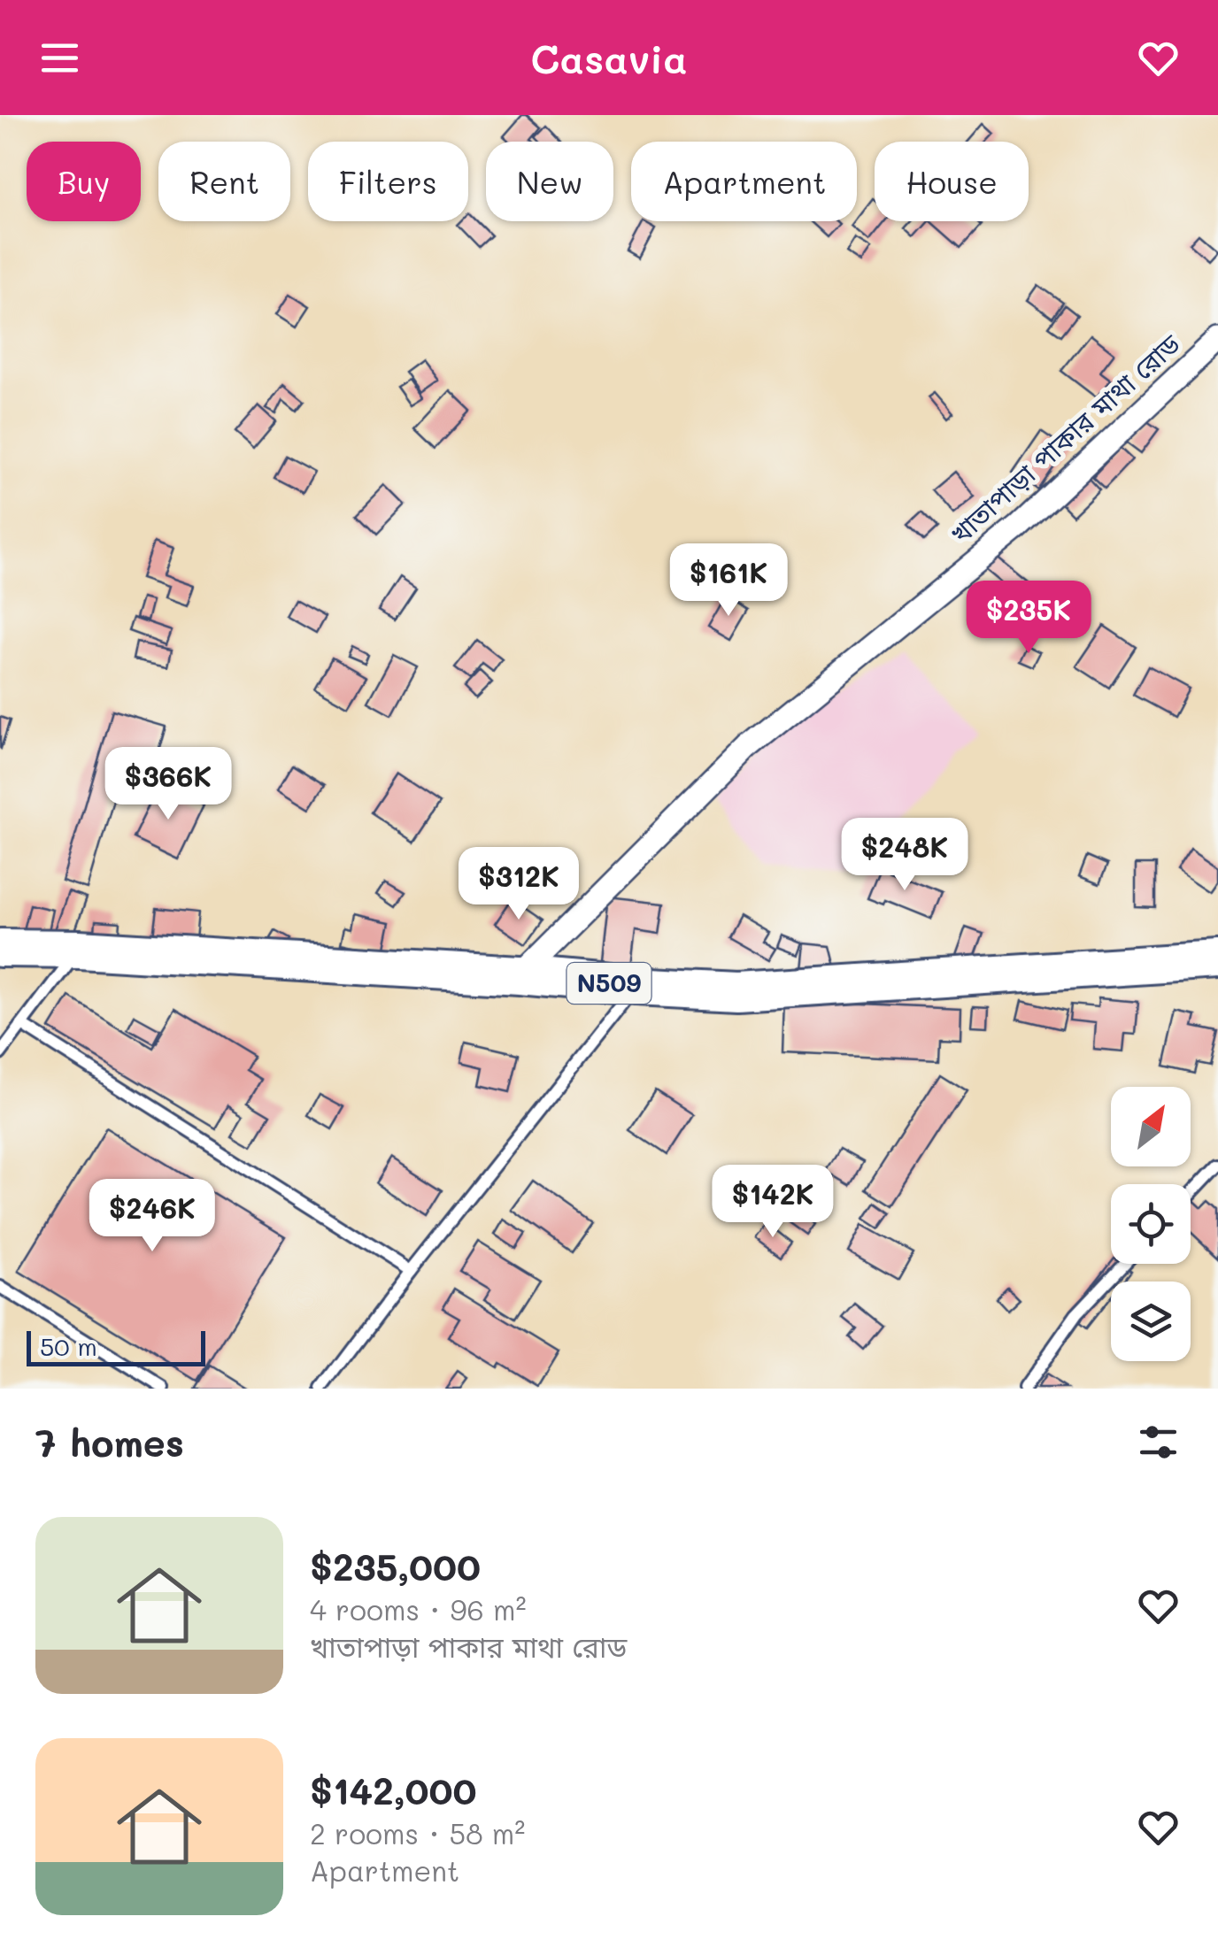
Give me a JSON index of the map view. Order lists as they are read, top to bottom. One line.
{"streets":{"highway":["N509"],"street":["খাতাপাড়া পাকার মাথা রোড"]},"crossings":[["খাতাপাড়া পাকার মাথা রোড","N509"]],"scale_bar":"50 m","north":"top right","page":{"header":"Casavia","chip":["Buy","Rent","Filters","New","Apartment","House"],"price":["$161K","$235K","$366K","$248K","$312K","$142K","$246K"],"scale":"50 m","heading":"7 homes","list":[{"name":"$235,000","note":"4 rooms · 96 m² · খাতাপাড়া পাকার মাথা রোড"},{"name":"$142,000","note":"2 rooms · 58 m² · Apartment"}]}}
